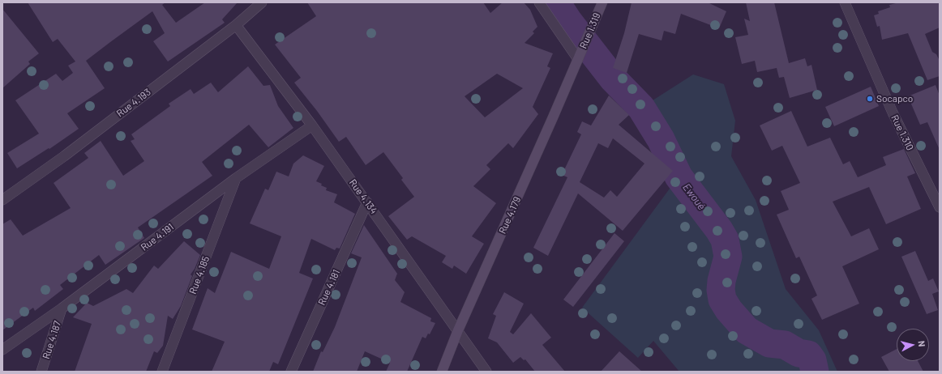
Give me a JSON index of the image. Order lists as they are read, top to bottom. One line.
{"streets":{"street":["Rue 1.319","Rue 4.193","Rue 1.310","Rue 4.134","Rue 4.179","Rue 4.191","Rue 4.185","Rue 4.181","Rue 4.187"]},"crossings":[["Rue 1.319","Rue 4.179"],["Rue 4.193","Rue 4.134"],["Rue 4.134","Rue 4.179"],["Rue 4.134","Rue 4.191"],["Rue 4.134","Rue 4.181"],["Rue 4.191","Rue 4.185"],["Rue 4.191","Rue 4.187"]],"water":["Ewoué"],"places":["Socapco"],"north":"right"}
